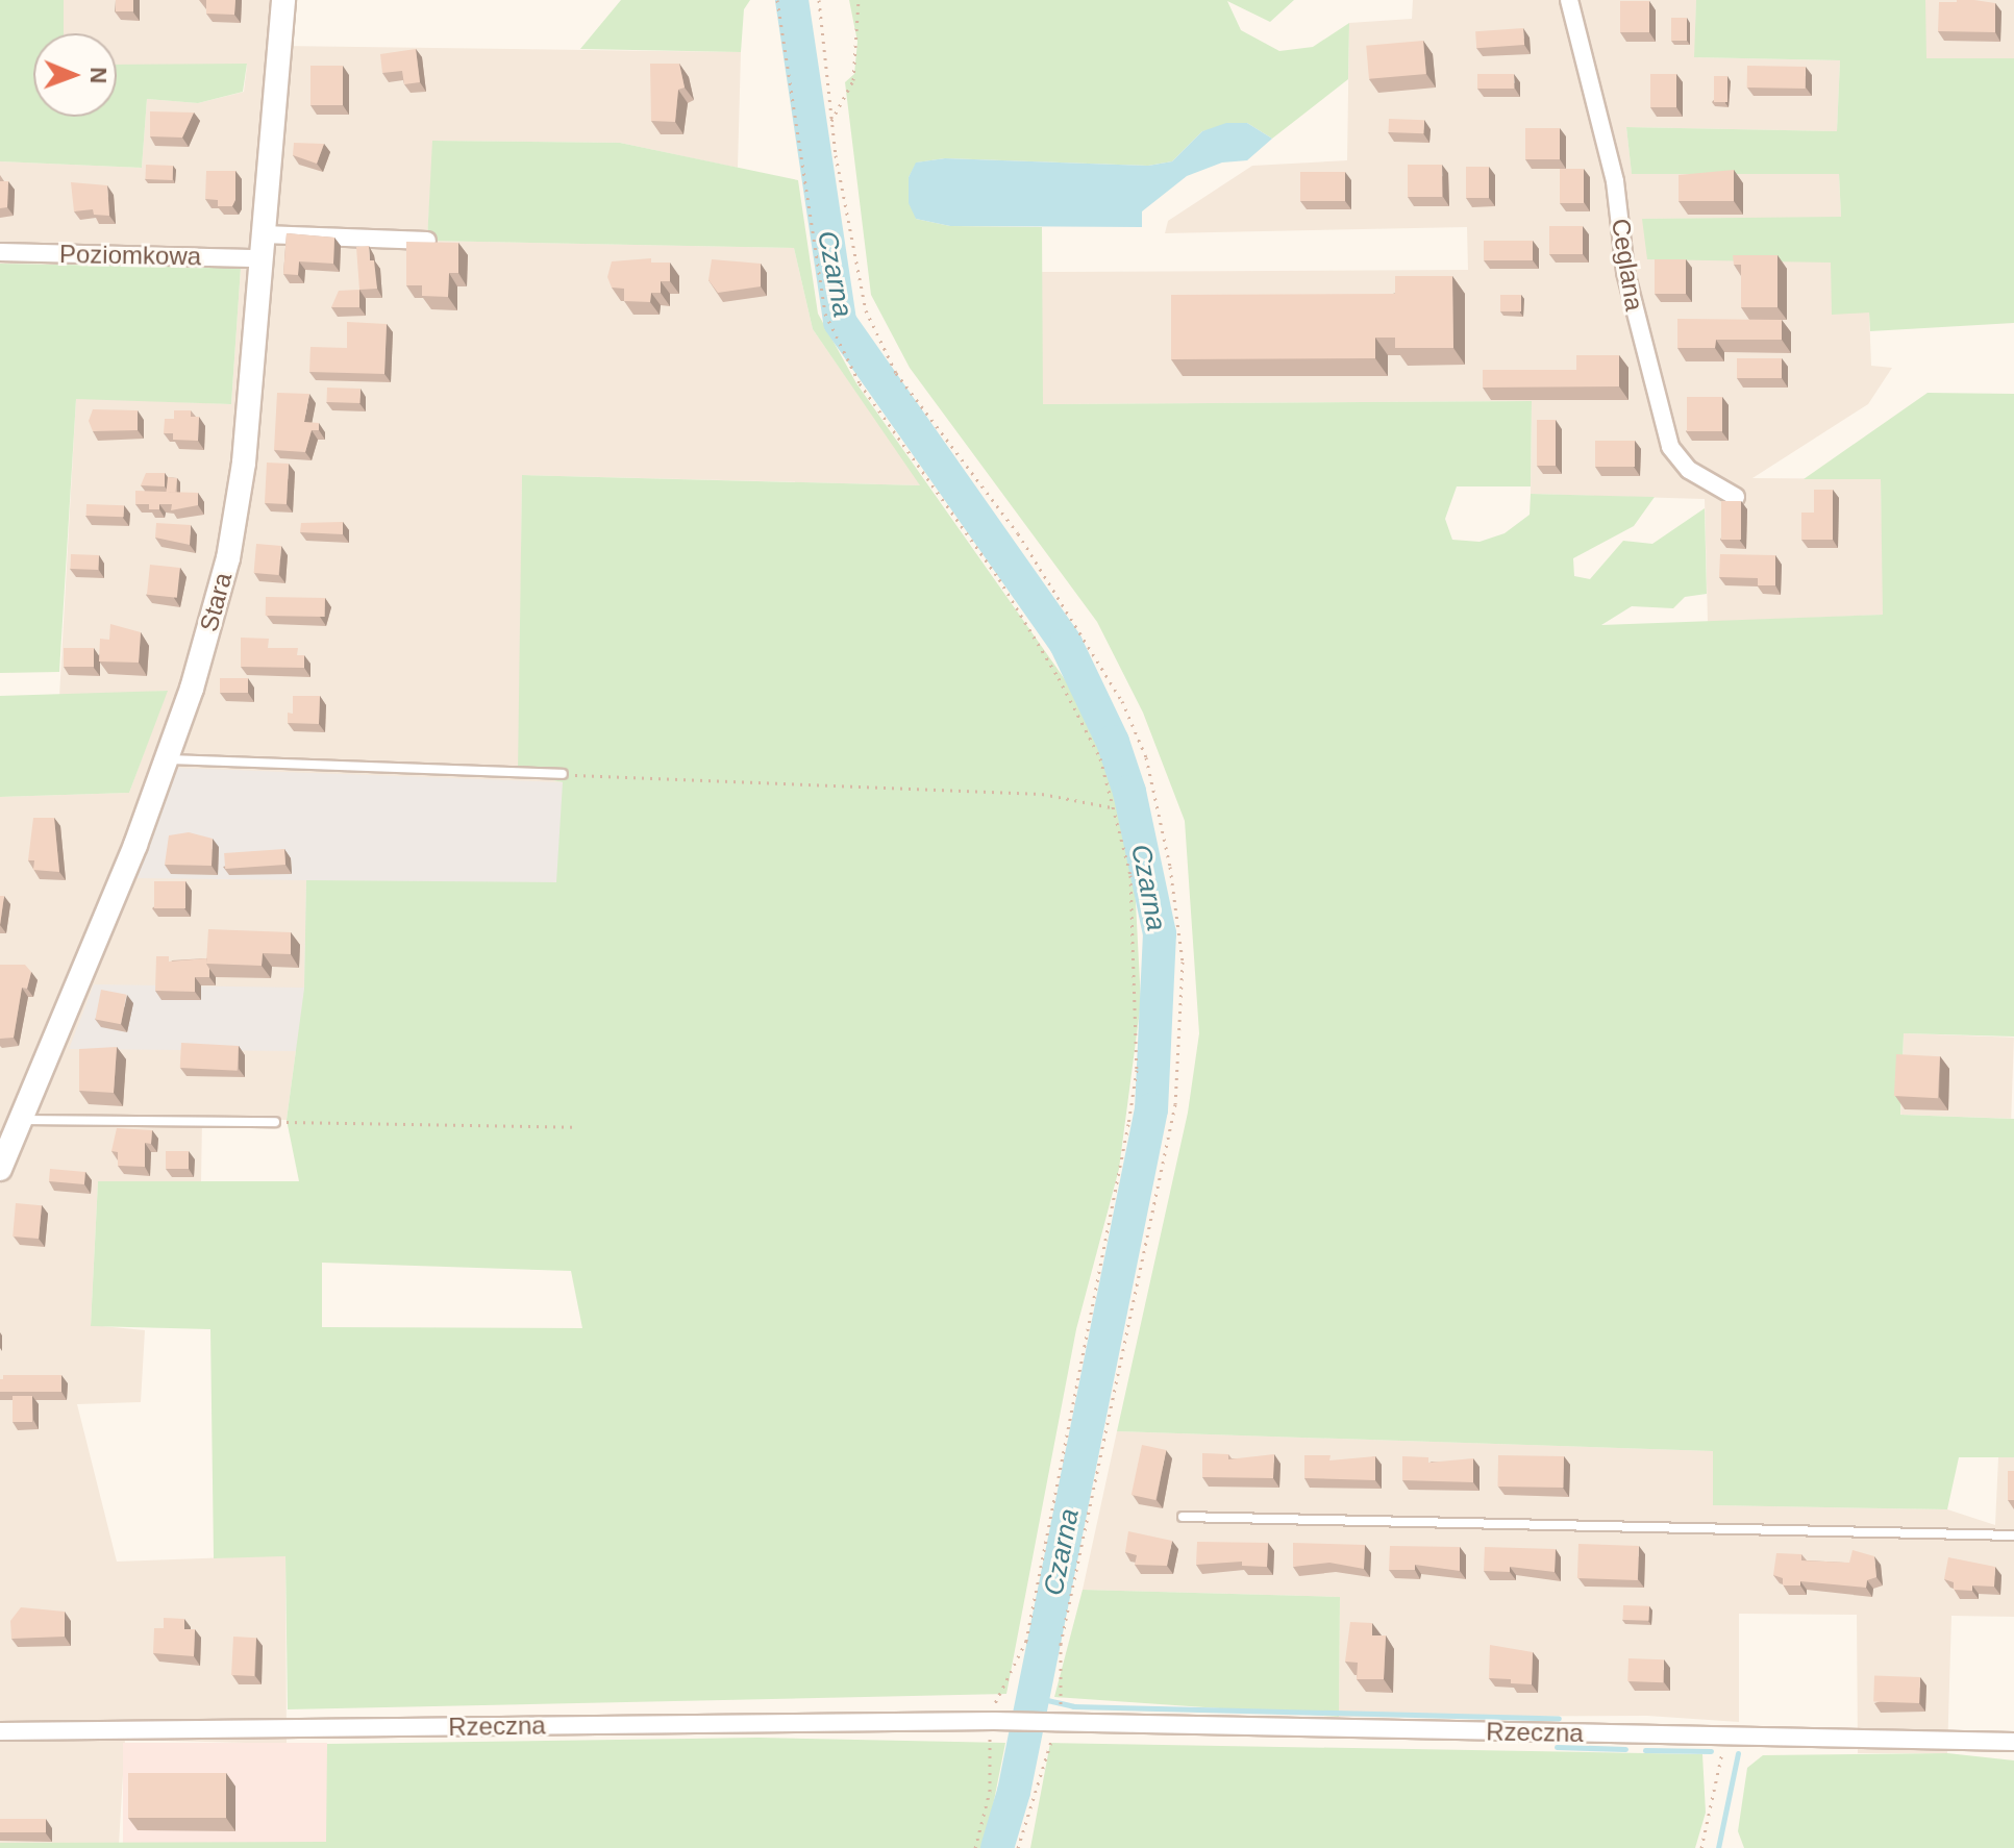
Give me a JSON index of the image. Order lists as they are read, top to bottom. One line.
{"streets":{"street":["Poziomkowa","Ceglana","Stara","Rzeczna"]},"crossings":[["Poziomkowa","Stara"]],"water":["Czarna"],"north":"right"}
